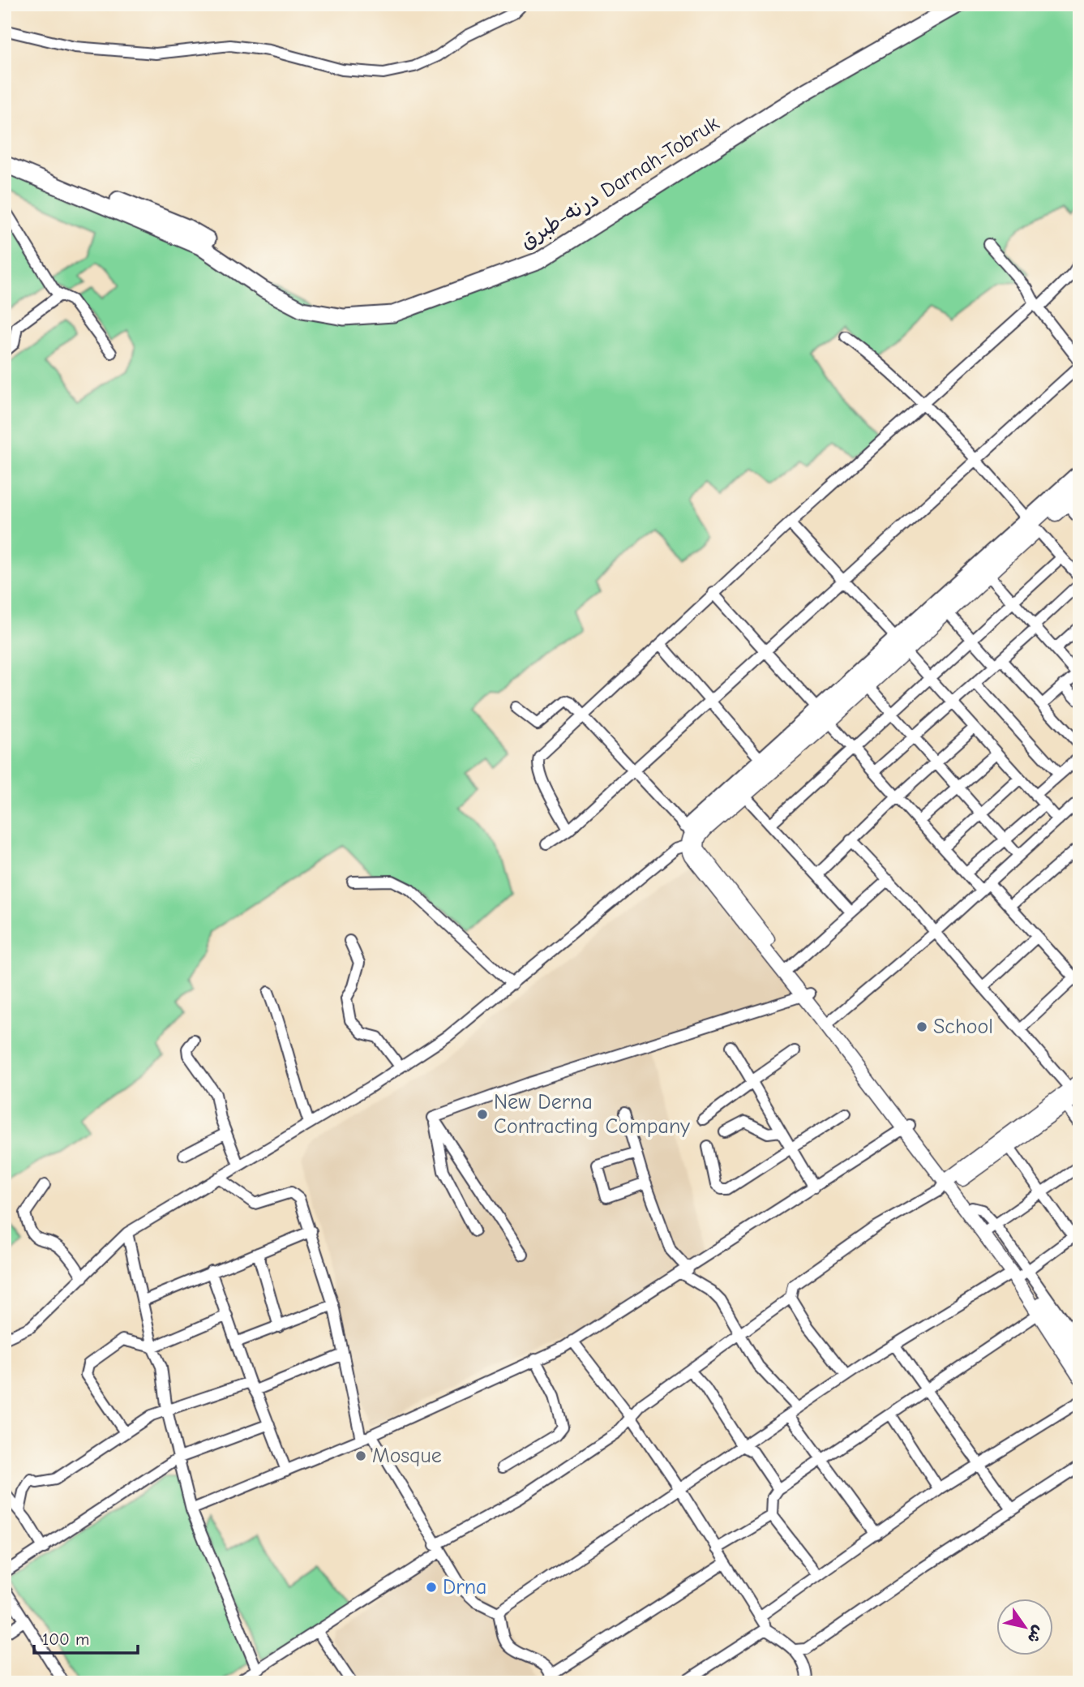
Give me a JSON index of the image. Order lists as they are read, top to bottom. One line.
{"streets":{"highway":["درنه-طبرق Darnah-Tobruk"]},"places":["School","New Derna Contracting Company","Mosque","Drna"],"scale_bar":"100 m","north":"bottom right"}
